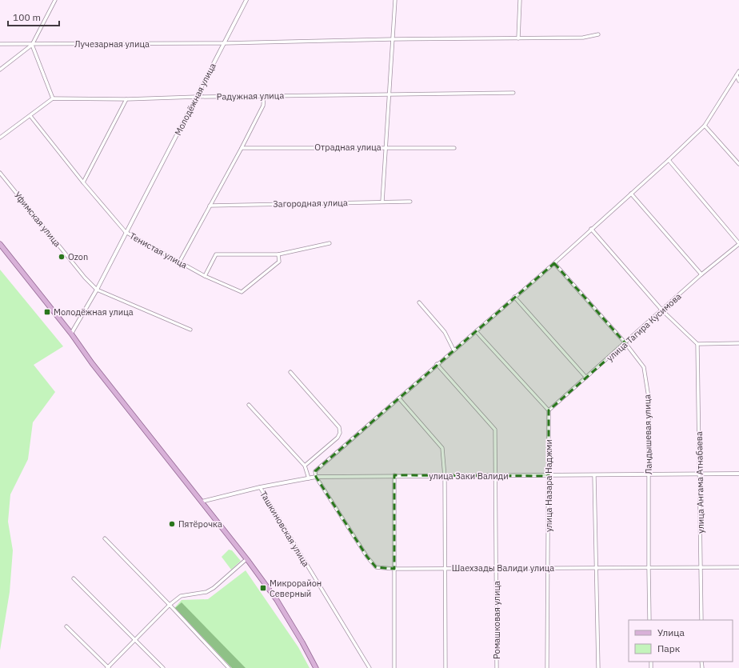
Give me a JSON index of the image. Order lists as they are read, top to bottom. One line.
{"streets":{"street":["Лучезарная улица","Радужная улица","Молодёжная улица","Отрадная улица","Загородная улица","Уфимская улица","Тенистая улица","улица Тагира Кусимова","Ландышевая улица","улица Заки Валиди","улица Ангама Атнабаева","улица Назара Наджми","Ташкиновская улица","Шаехзады Валиди улица","Ромашковая улица"]},"crossings":[["Лучезарная улица","Молодёжная улица"],["Радужная улица","Молодёжная улица"],["Молодёжная улица","Уфимская улица"],["Молодёжная улица","Тенистая улица"],["улица Тагира Кусимова","Ландышевая улица"],["улица Тагира Кусимова","улица Назара Наджми"],["Ландышевая улица","улица Заки Валиди"],["Ландышевая улица","Шаехзады Валиди улица"],["улица Заки Валиди","улица Ангама Атнабаева"],["улица Заки Валиди","улица Назара Наджми"],["улица Заки Валиди","Ташкиновская улица"],["улица Заки Валиди","Шаехзады Валиди улица"],["улица Заки Валиди","Ромашковая улица"],["улица Ангама Атнабаева","Шаехзады Валиди улица"],["улица Назара Наджми","Шаехзады Валиди улица"],["Шаехзады Валиди улица","Ромашковая улица"]],"places":{"other":["Ozon","Пятёрочка"],"transit":["Молодёжная улица","Микрорайон Северный"]},"legend":["Улица","Парк"],"scale_bar":"100 m"}
